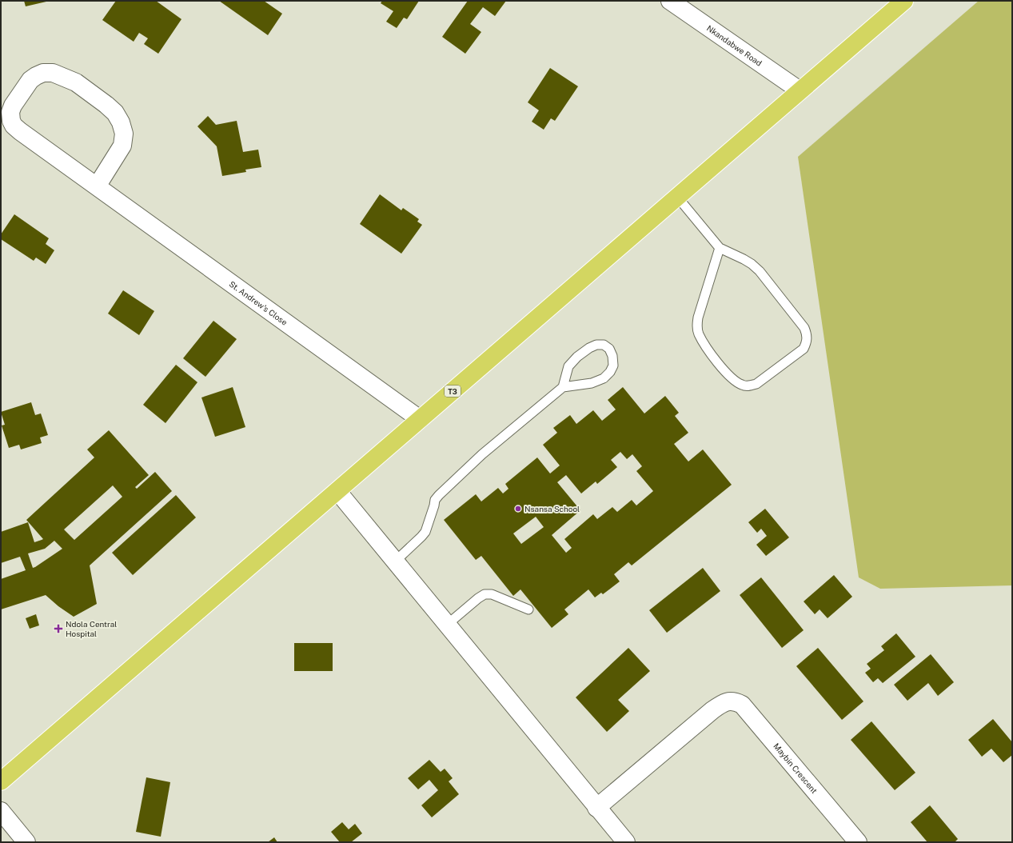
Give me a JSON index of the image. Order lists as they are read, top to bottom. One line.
{"streets":{"highway":["T3"],"street":["Nkandabwe Road","St. Andrew's Close","Maybin Crescent"]},"crossings":[["Nkandabwe Road","T3"],["St. Andrew's Close","T3"]],"places":{"other":["Nsansa School"],"health":["Ndola Central Hospital"]}}
